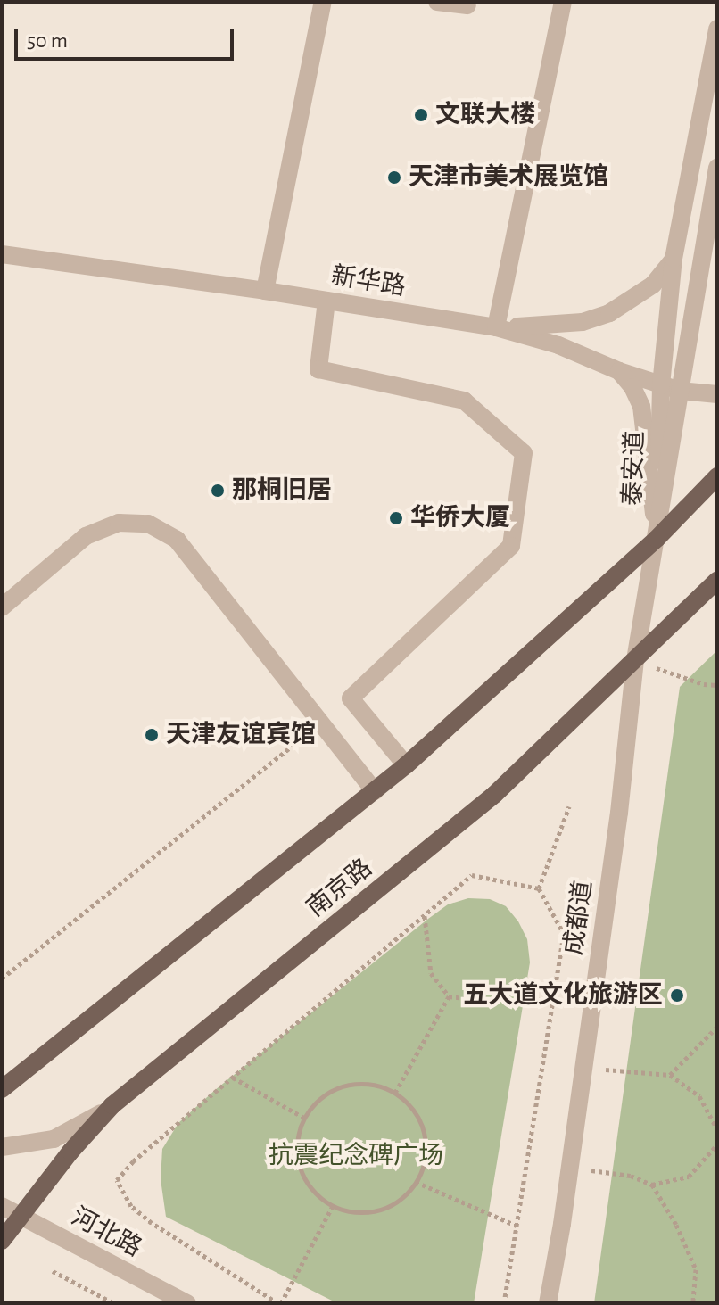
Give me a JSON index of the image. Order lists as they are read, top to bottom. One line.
{"streets":{"main road":["南京路"],"street":["新华路","泰安道","成都道","河北路"]},"crossings":[["新华路","泰安道"],["泰安道","成都道"],["南京路","成都道"],["南京路","河北路"]],"parks":["抗震纪念碑广场"],"places":["文联大楼","天津市美术展览馆","那桐旧居","华侨大厦","天津友谊宾馆","五大道文化旅游区"],"scale_bar":"50 m"}
